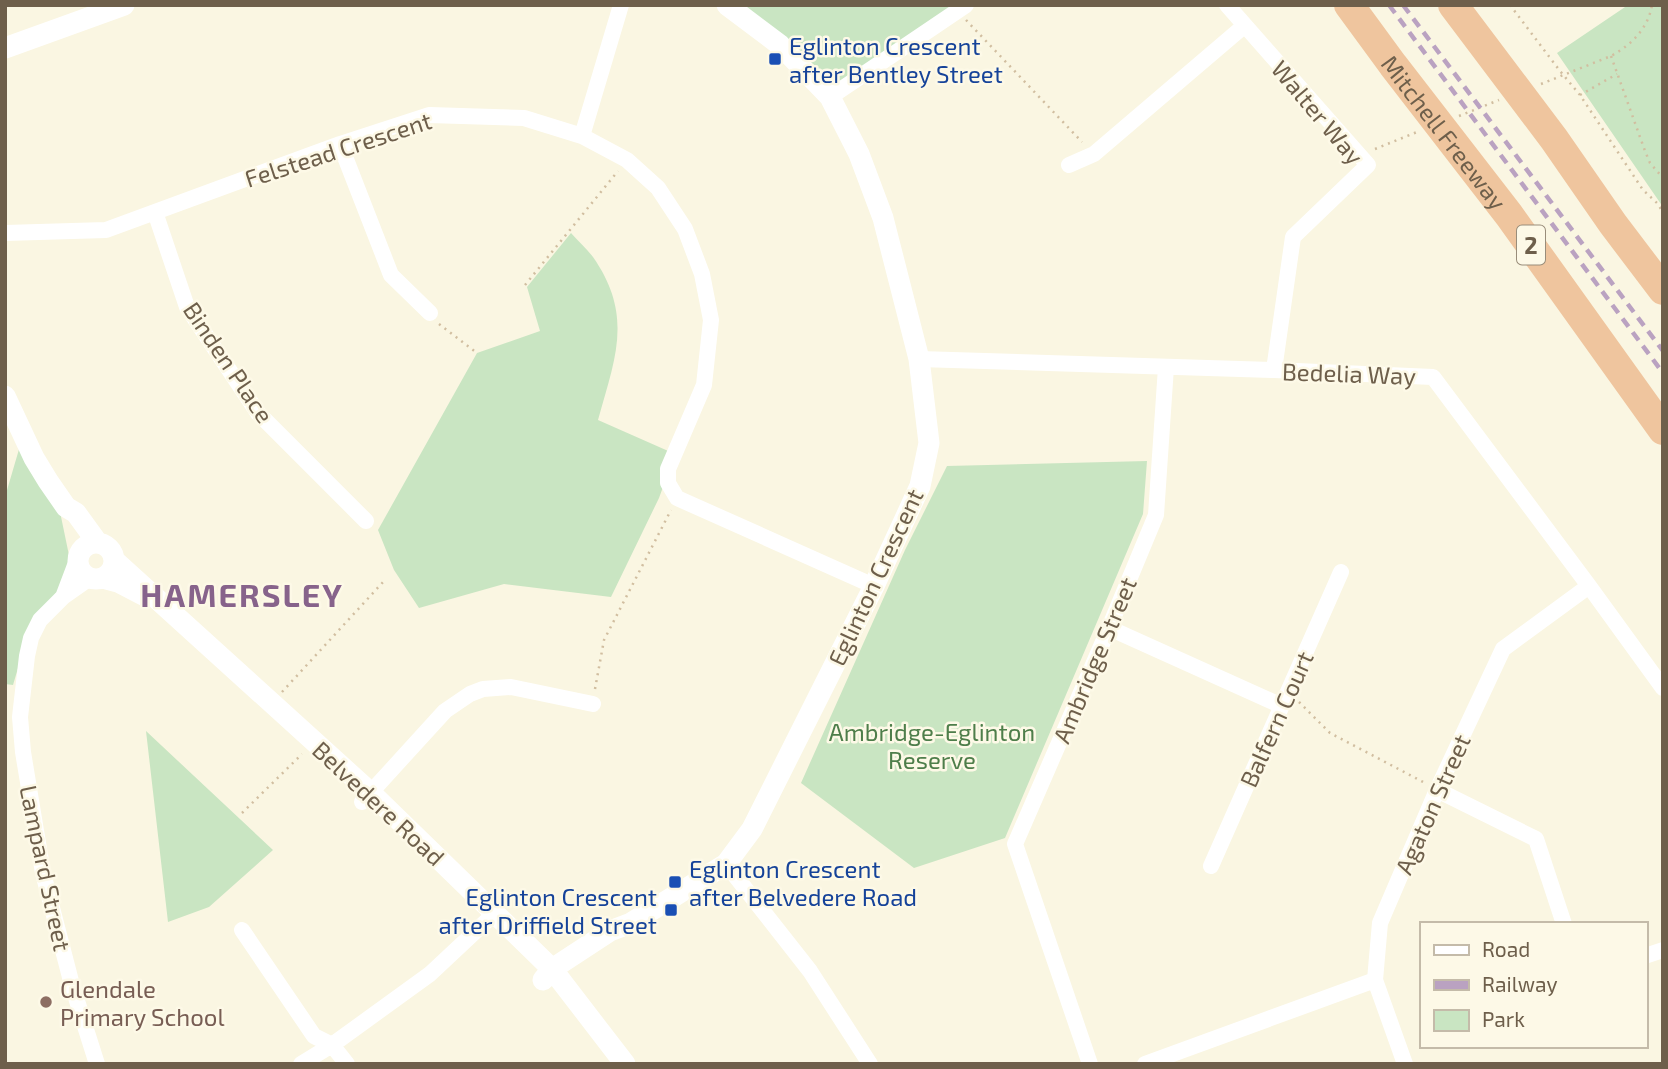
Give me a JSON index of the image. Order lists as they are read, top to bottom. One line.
{"streets":{"highway":["Mitchell Freeway","2"],"street":["Walter Way","Felstead Crescent","Binden Place","Bedelia Way","Eglinton Crescent","Ambridge Street","Balfern Court","Belvedere Road","Agaton Street","Lampard Street"]},"crossings":[["Walter Way","Bedelia Way"],["Felstead Crescent","Binden Place"],["Bedelia Way","Eglinton Crescent"],["Bedelia Way","Ambridge Street"],["Bedelia Way","Agaton Street"],["Eglinton Crescent","Belvedere Road"],["Belvedere Road","Lampard Street"]],"districts":["HAMERSLEY"],"parks":["Ambridge-Eglinton Reserve"],"places":{"transit":["Eglinton Crescent after Bentley Street","Eglinton Crescent after Belvedere Road","Eglinton Crescent after Driffield Street"],"other":["Glendale Primary School"]},"legend":["Road","Railway","Park"]}
